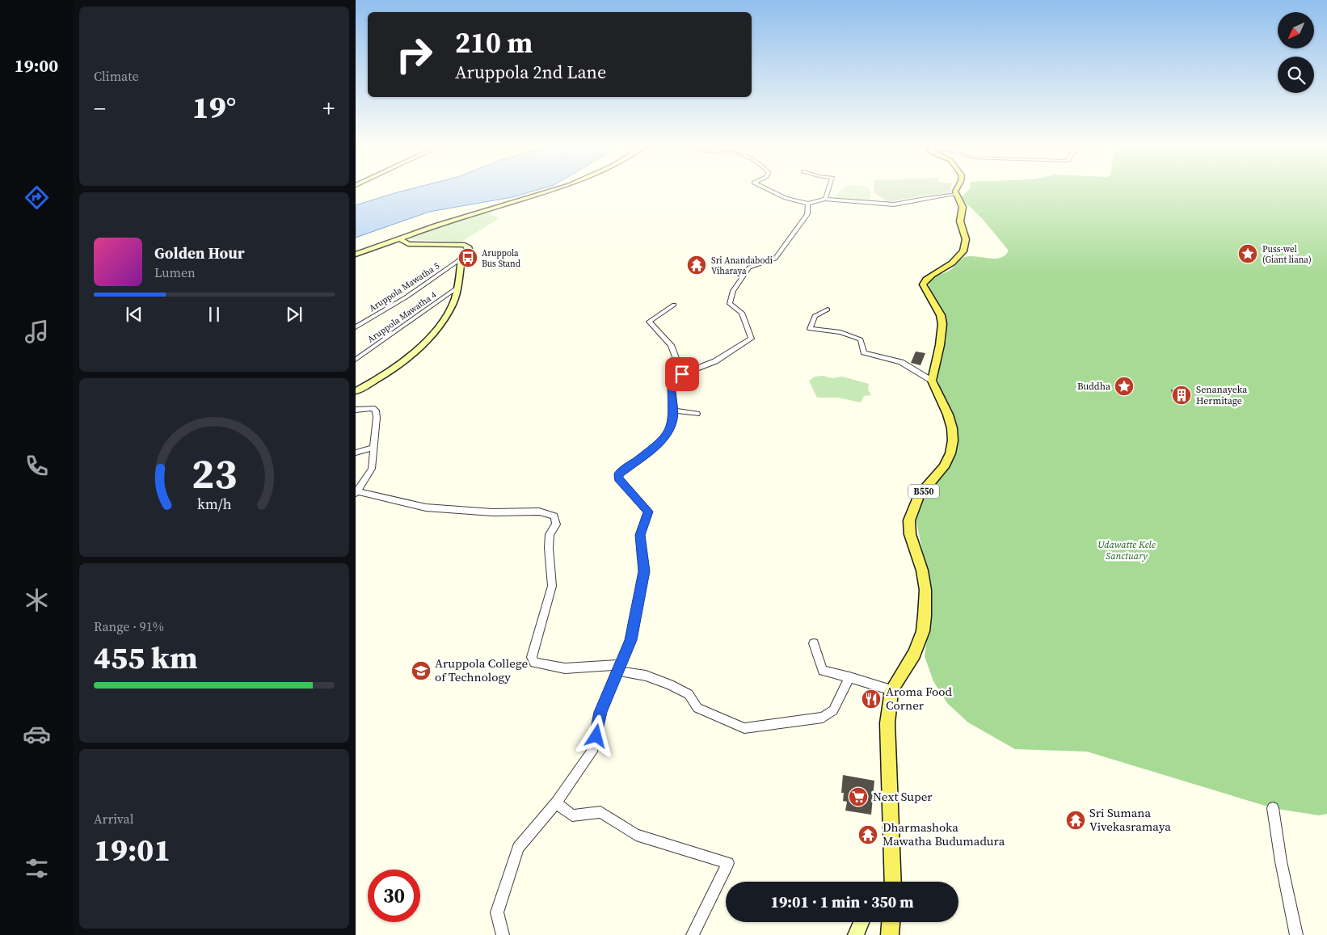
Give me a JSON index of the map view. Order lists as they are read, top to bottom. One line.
{"streets":{"main road":["B550"],"street":["Aruppola Mawatha 5","Aruppola Mawatha 4"]},"parks":["Udawatte Kele Sanctuary"],"places":{"place":["Puss-wel (Giant liana)","Buddha"],"bus stop":["Aruppola Bus Stand"],"temple":["Sri Anandabodi Viharaya","Sri Sumana Vivekasramaya","Dharmashoka Mawatha Budumadura"],"building":["Senanayeka Hermitage"],"school or university":["Aruppola College of Technology"],"restaurant":["Aroma Food Corner"],"supermarket":["Next Super"]},"north":"bottom left","page":{"tabs":"19:00","tile":["Climate",["Range · 91%","455 km"],["Arrival","19:01"]],"turn":["210 m","Aruppola 2nd Lane"],"heat":["−","19°","+"],"song":["Golden Hour","Lumen"],"limit":"30","trip":"19:01 · 1 min · 350 m","gauge":["23","km/h"]}}
